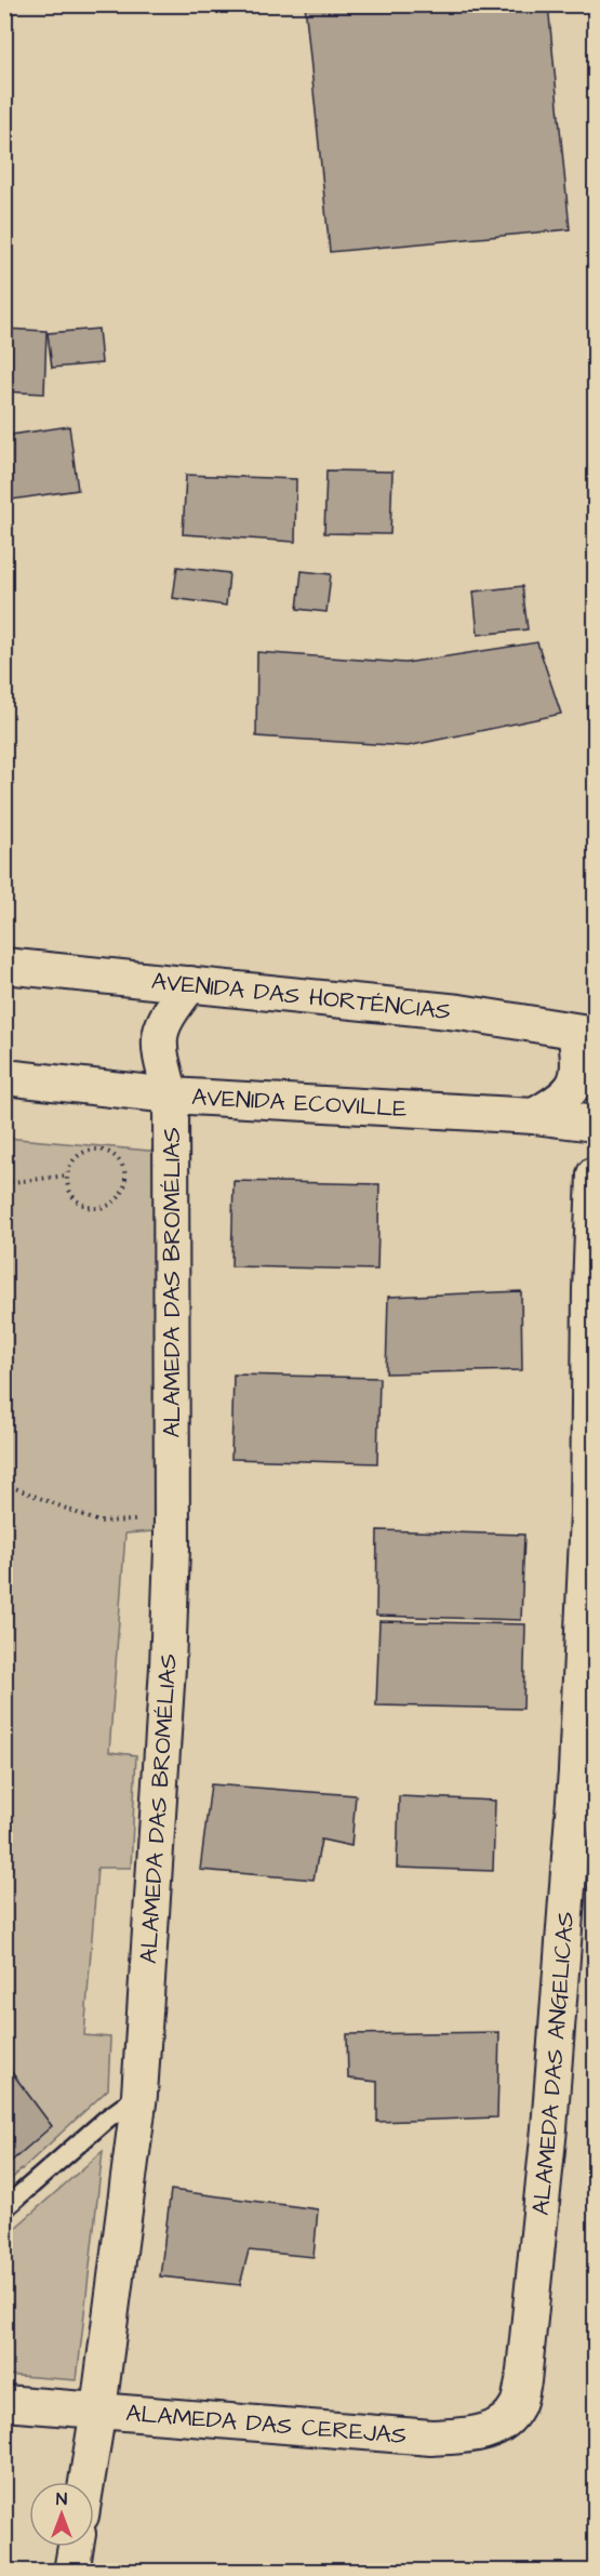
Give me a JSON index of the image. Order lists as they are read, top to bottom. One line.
{"streets":{"street":["AVENIDA DAS HORTÉNCIAS","AVENIDA ECOVILLE","ALAMEDA DAS BROMÉLIAS","ALAMEDA DAS ANGELICAS","ALAMEDA DAS CEREJAS"]},"crossings":[["AVENIDA DAS HORTÉNCIAS","ALAMEDA DAS BROMÉLIAS"],["AVENIDA ECOVILLE","ALAMEDA DAS BROMÉLIAS"],["ALAMEDA DAS BROMÉLIAS","ALAMEDA DAS CEREJAS"],["ALAMEDA DAS ANGELICAS","ALAMEDA DAS CEREJAS"]],"north":"top"}
